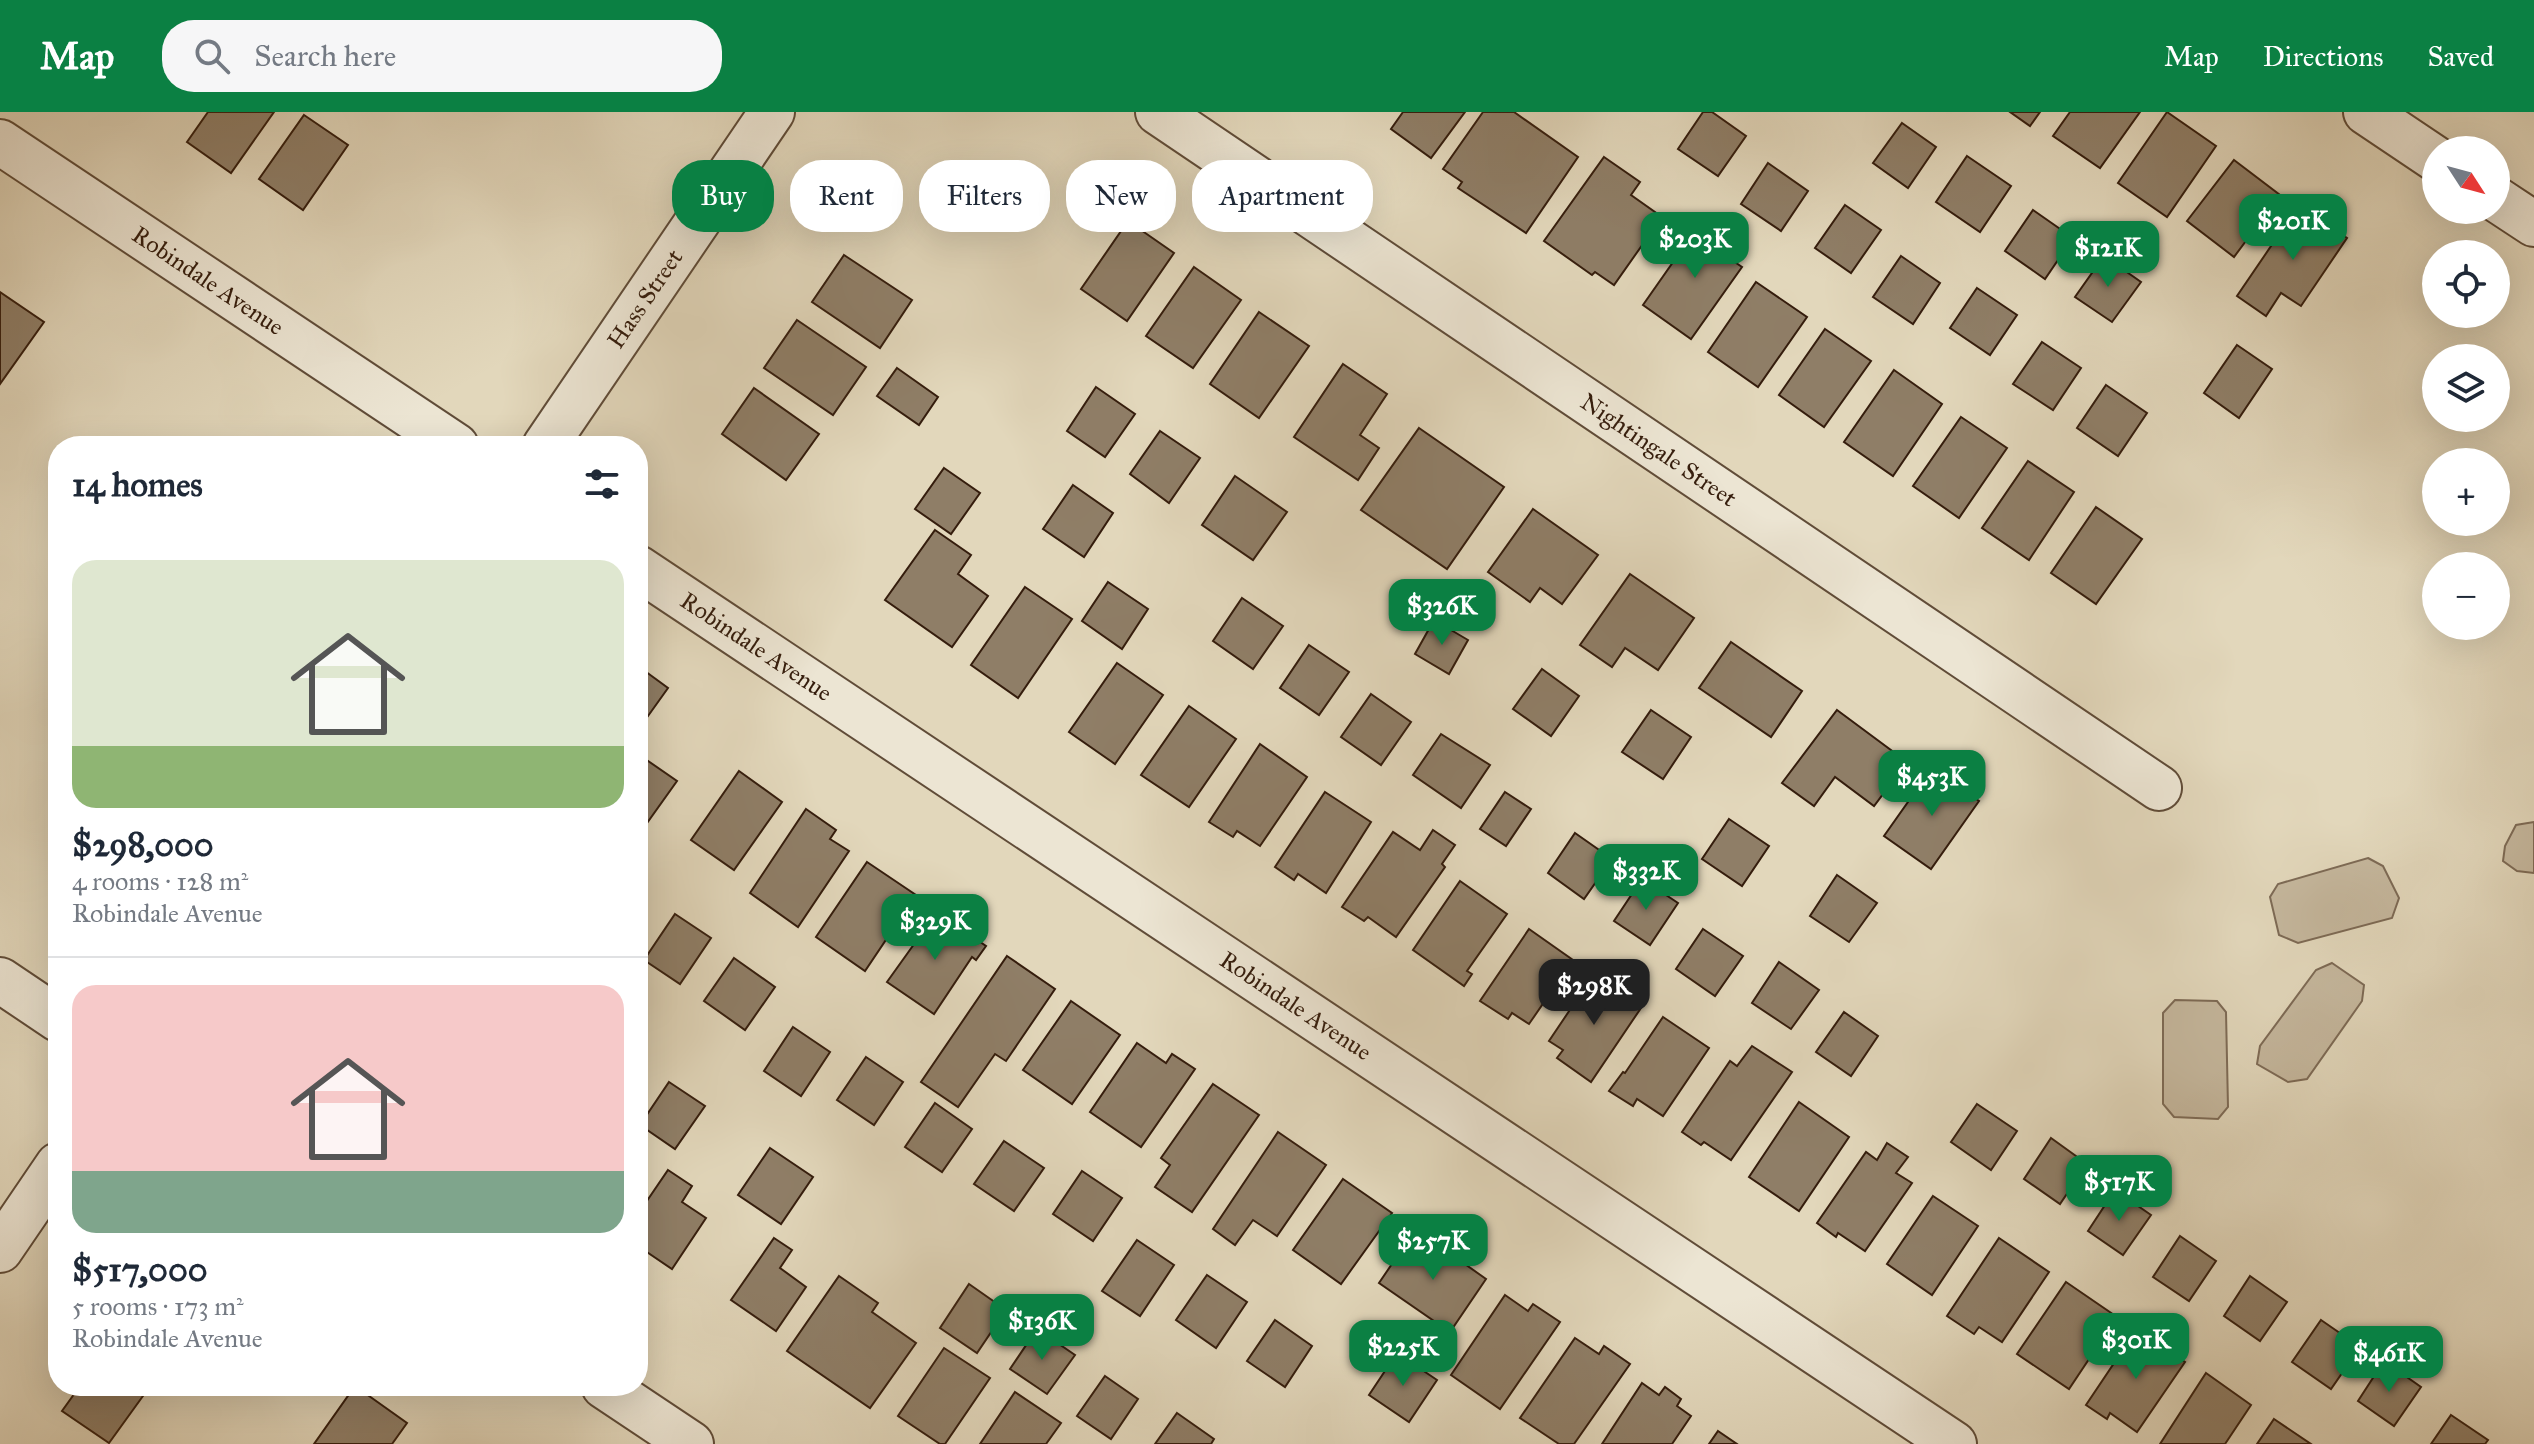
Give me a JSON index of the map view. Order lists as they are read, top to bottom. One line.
{"streets":{"street":["Robindale Avenue","Hass Street","Nightingale Street"]},"north":"bottom right","page":{"header":"Map","search":"Search here","nav":["Map","Directions","Saved"],"map_buttons":["+","−"],"chip":["Buy","Rent","Filters","New","Apartment"],"price":["$201K","$203K","$121K","$326K","$453K","$332K","$329K","$298K","$517K","$257K","$136K","$301K","$225K","$461K"],"heading":"14 homes","list":[{"name":"$298,000","note":"4 rooms · 128 m² · Robindale Avenue"},{"name":"$517,000","note":"5 rooms · 173 m² · Robindale Avenue"}]}}
